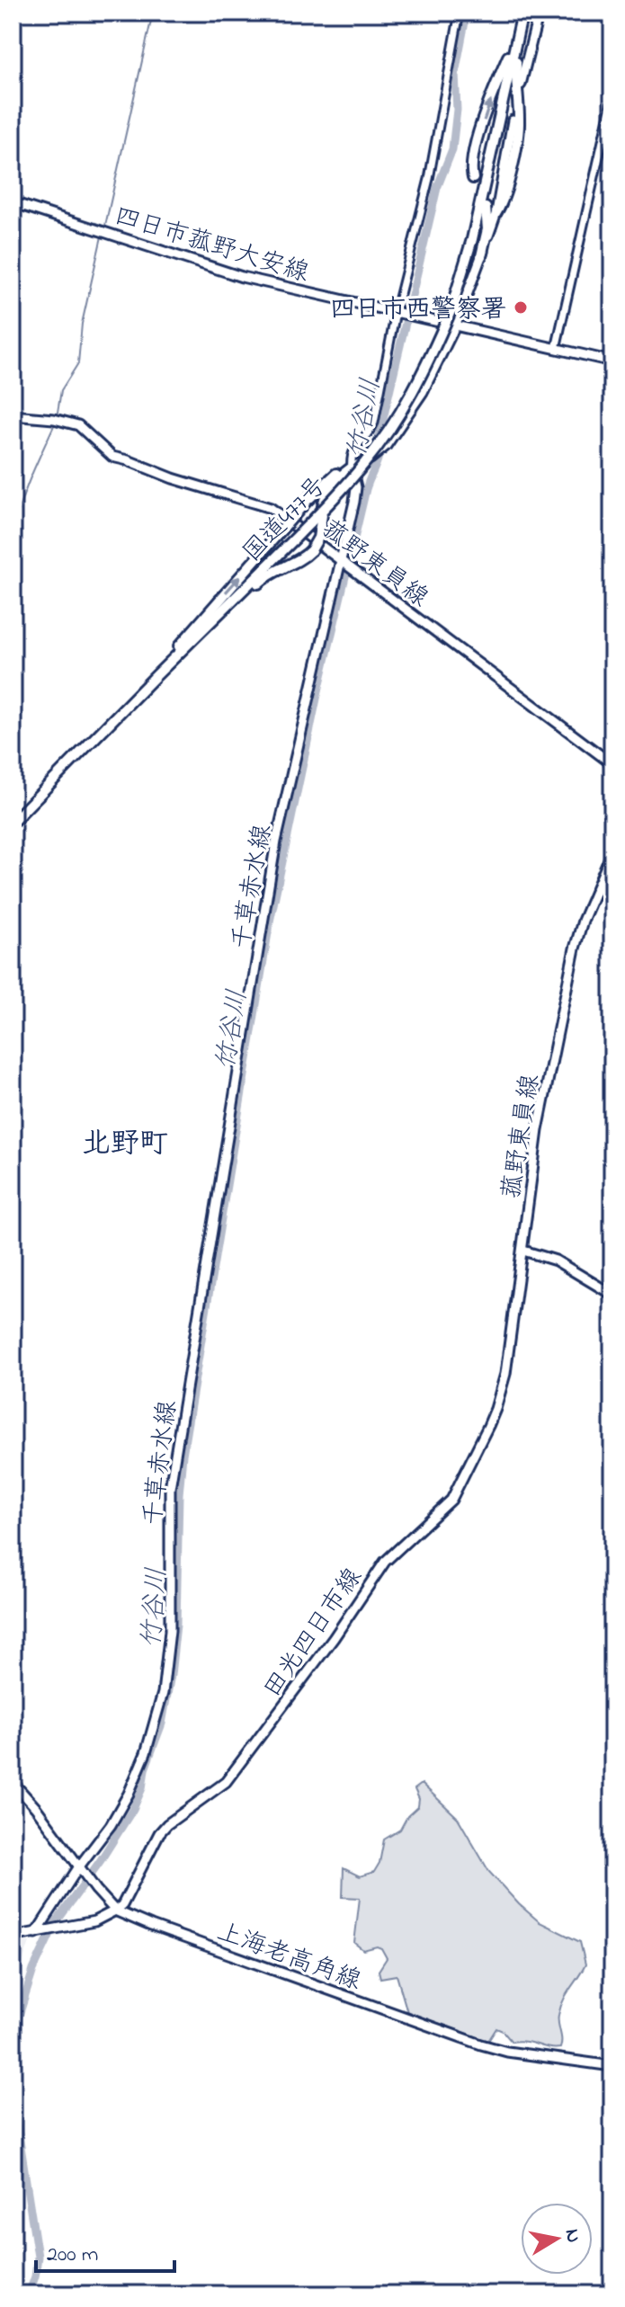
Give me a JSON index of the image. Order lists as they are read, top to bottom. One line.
{"streets":{"highway":["国道477号"],"main road":["四日市菰野大安線","菰野東員線","千草赤水線","田光四日市線","上海老高角線"]},"crossings":[["菰野東員線","千草赤水線"],["菰野東員線","田光四日市線"],["千草赤水線","上海老高角線"],["田光四日市線","上海老高角線"]],"districts":["北野町"],"water":["竹谷川"],"places":["四日市西警察署"],"scale_bar":"200 m","north":"right"}
